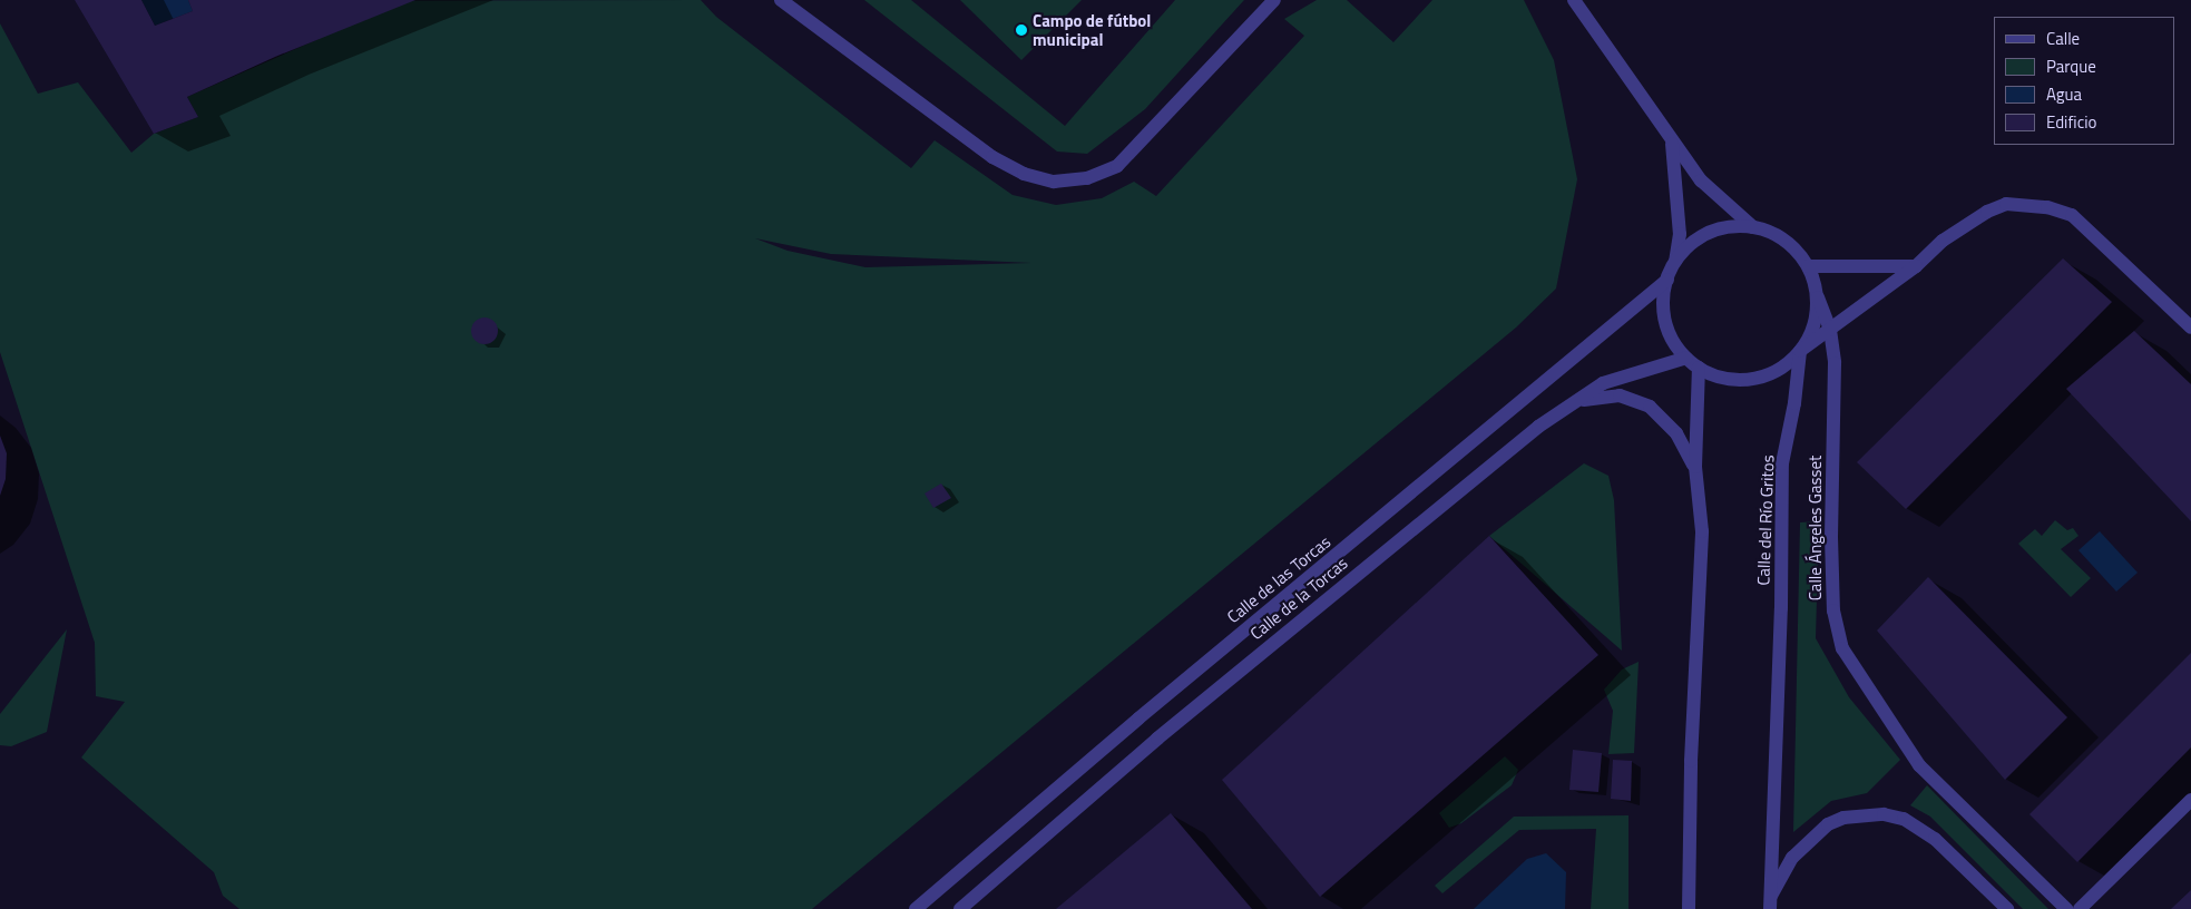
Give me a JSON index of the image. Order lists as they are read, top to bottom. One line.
{"streets":{"street":["Calle del Río Gritos","Calle Ángeles Gasset","Calle de las Torcas","Calle de la Torcas"]},"crossings":[["Calle del Río Gritos","Calle Ángeles Gasset"],["Calle del Río Gritos","Calle de las Torcas"],["Calle del Río Gritos","Calle de la Torcas"],["Calle Ángeles Gasset","Calle de las Torcas"],["Calle Ángeles Gasset","Calle de la Torcas"],["Calle de las Torcas","Calle de la Torcas"]],"places":["Campo de fútbol municipal"],"legend":["Calle","Parque","Agua","Edificio"]}
